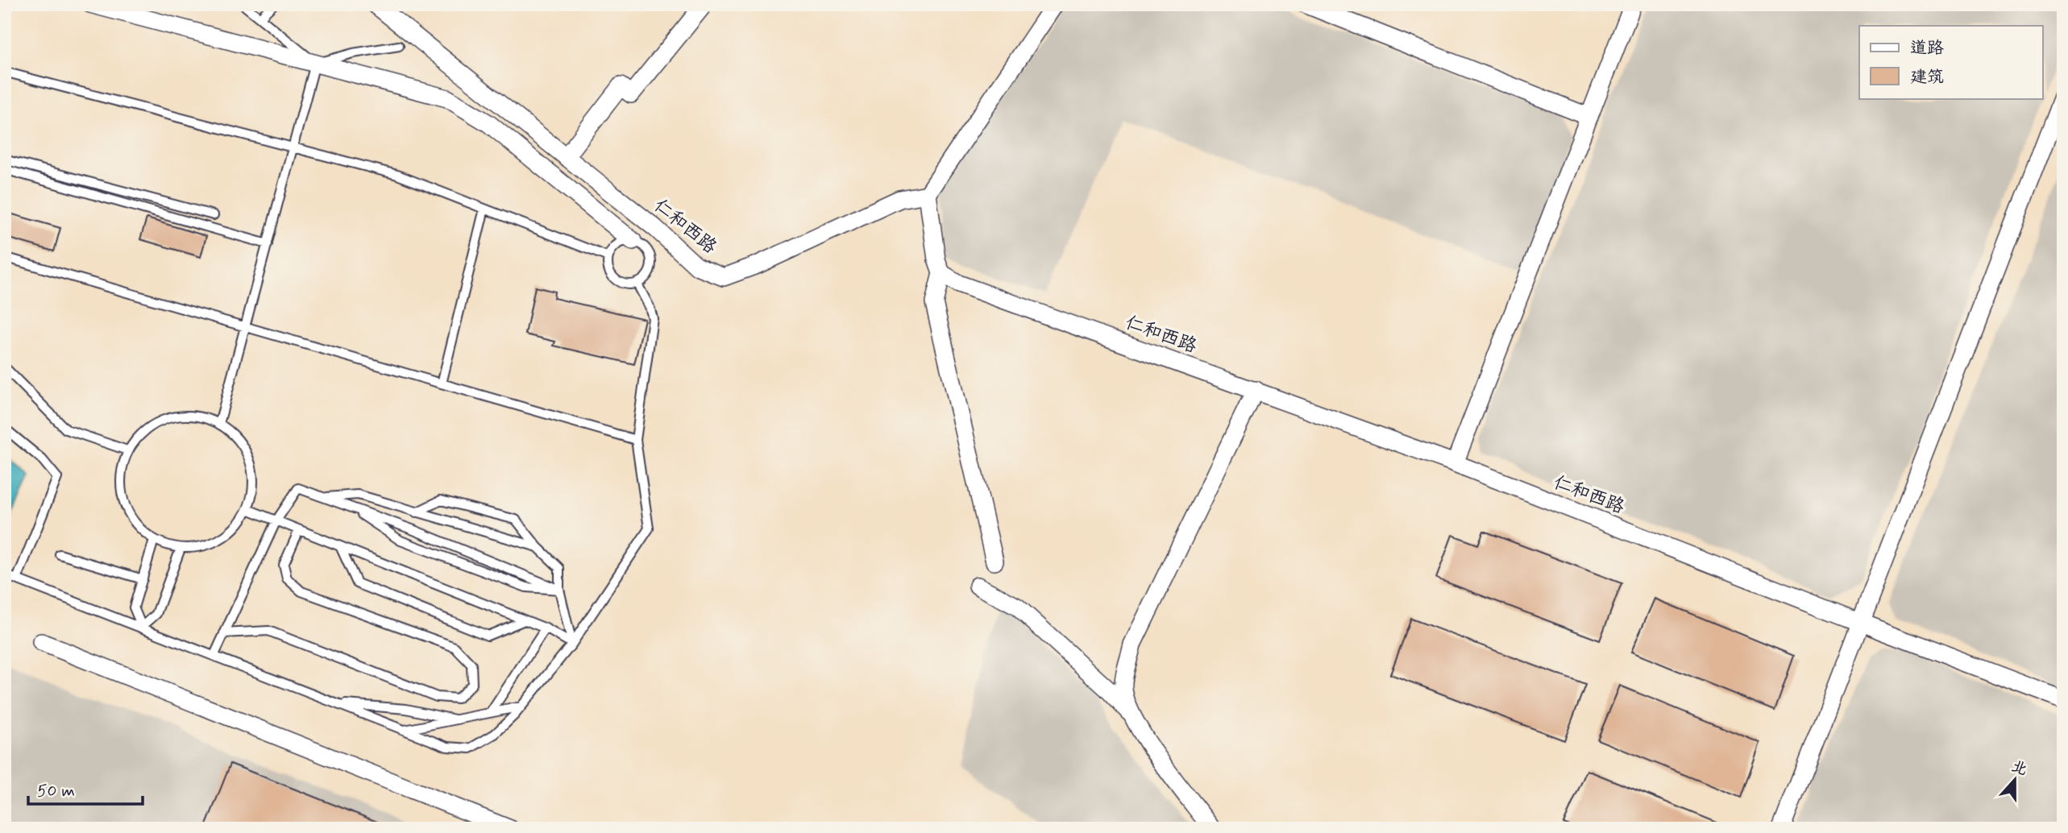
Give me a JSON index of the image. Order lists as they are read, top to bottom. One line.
{"streets":{"street":["仁和西路"]},"legend":["道路","建筑"],"scale_bar":"50 m","north":"top"}
